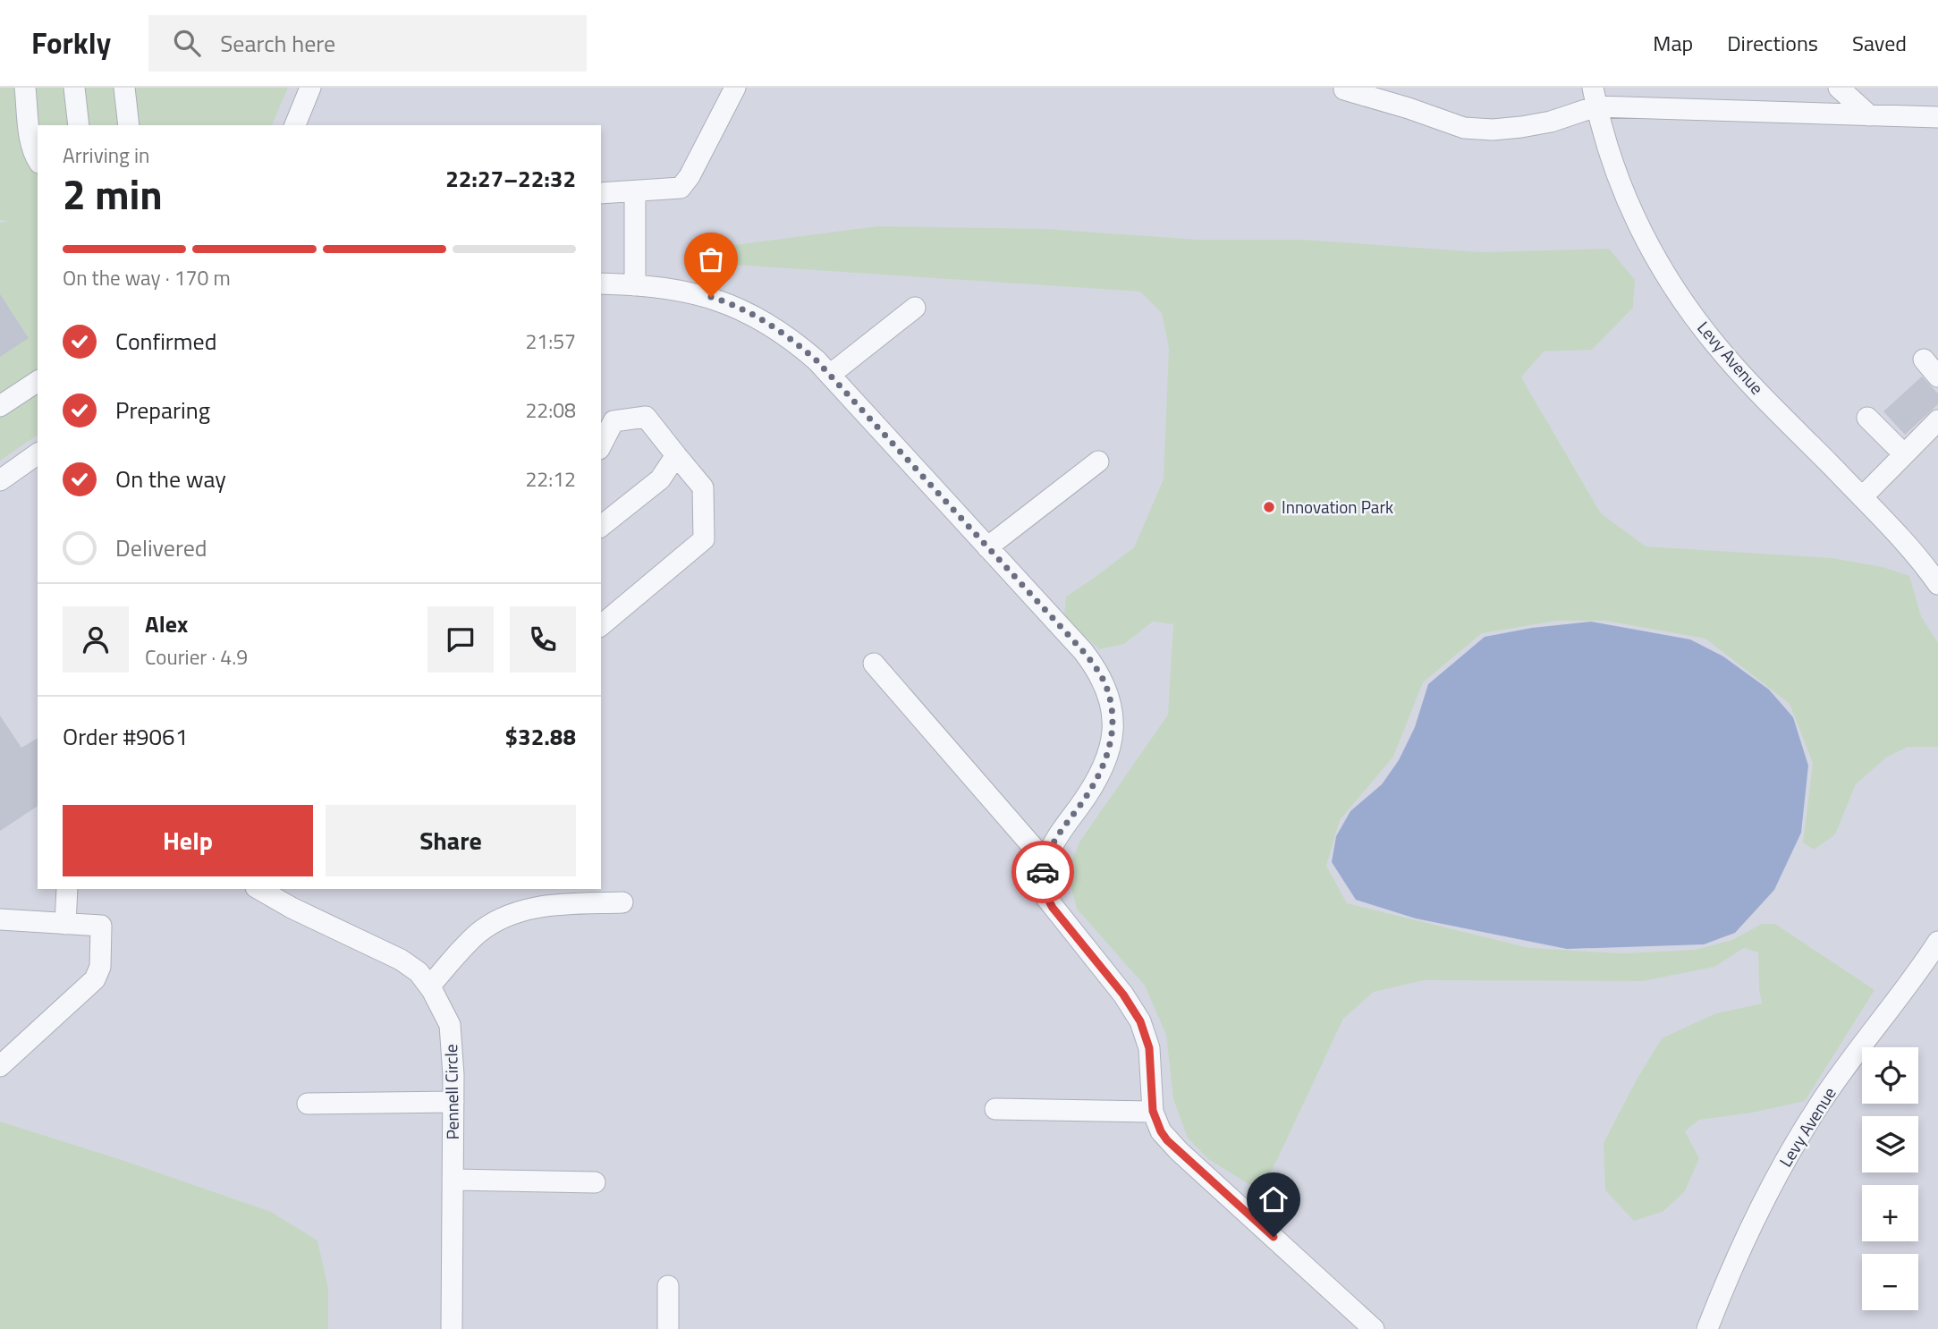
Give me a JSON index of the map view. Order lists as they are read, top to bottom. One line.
{"streets":{"street":["Levy Avenue","Pennell Circle"]},"places":["Innovation Park"],"page":{"header":"Forkly","search":"Search here","nav":["Map","Directions","Saved"],"heading":["2 min","Arriving in","22:27–22:32"],"panel":["Alex","Courier · 4.9","Order #9061","$32.88"],"bar":"On the way · 170 m","list":[["Confirmed","21:57"],["Preparing","22:08"],["On the way","22:12"],"Delivered"],"buttons":["Help","Share"],"map_buttons":["+","−"]}}
